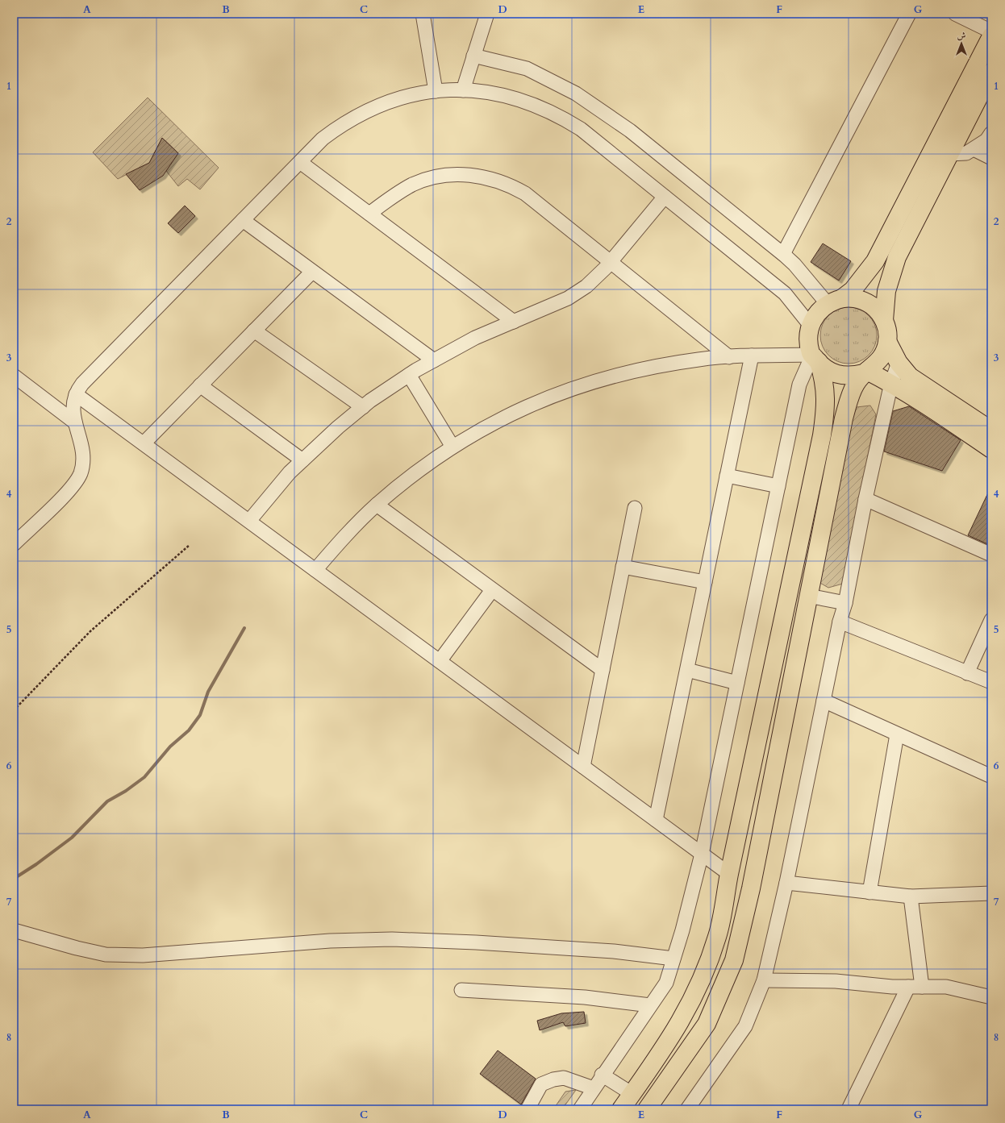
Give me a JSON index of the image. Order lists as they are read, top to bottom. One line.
{"north":"top","grid":{"columns":["A","B","C","D","E","F","G"],"rows":["1","2","3","4","5","6","7","8"]}}
